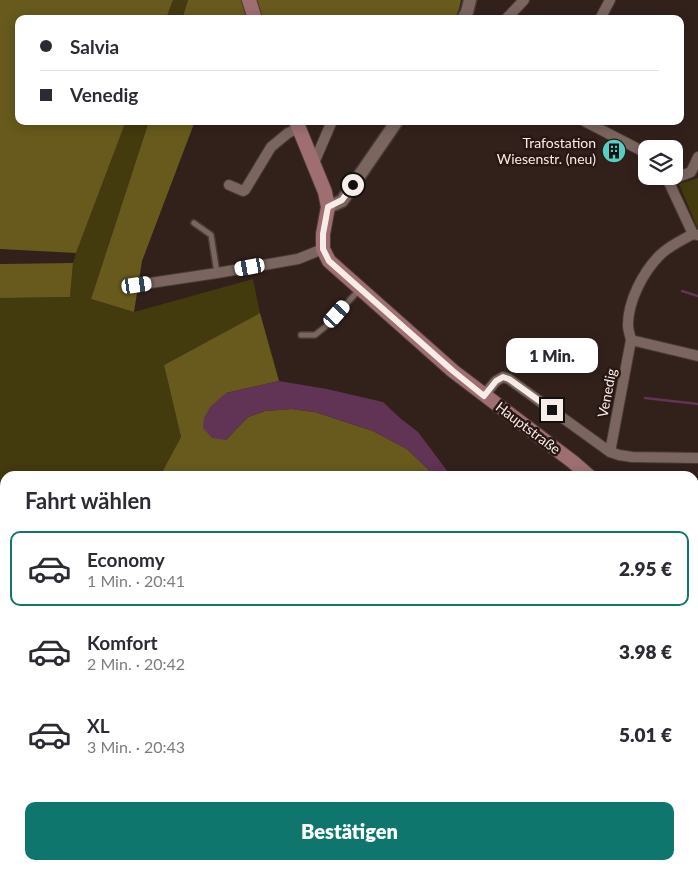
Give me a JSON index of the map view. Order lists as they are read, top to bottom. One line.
{"streets":{"main road":["Hauptstraße"],"street":["Venedig"]},"crossings":[["Venedig","Hauptstraße"]],"places":{"building":["Trafostation Wiesenstr. (neu)"]},"page":{"banner":["Salvia","Venedig"],"bubble":"1 Min.","heading":"Fahrt wählen","list":[{"name":"Economy","note":"1 Min. · 20:41","value":"2.95 €"},{"name":"Komfort","note":"2 Min. · 20:42","value":"3.98 €"},{"name":"XL","note":"3 Min. · 20:43","value":"5.01 €"}],"buttons":"Bestätigen"}}
